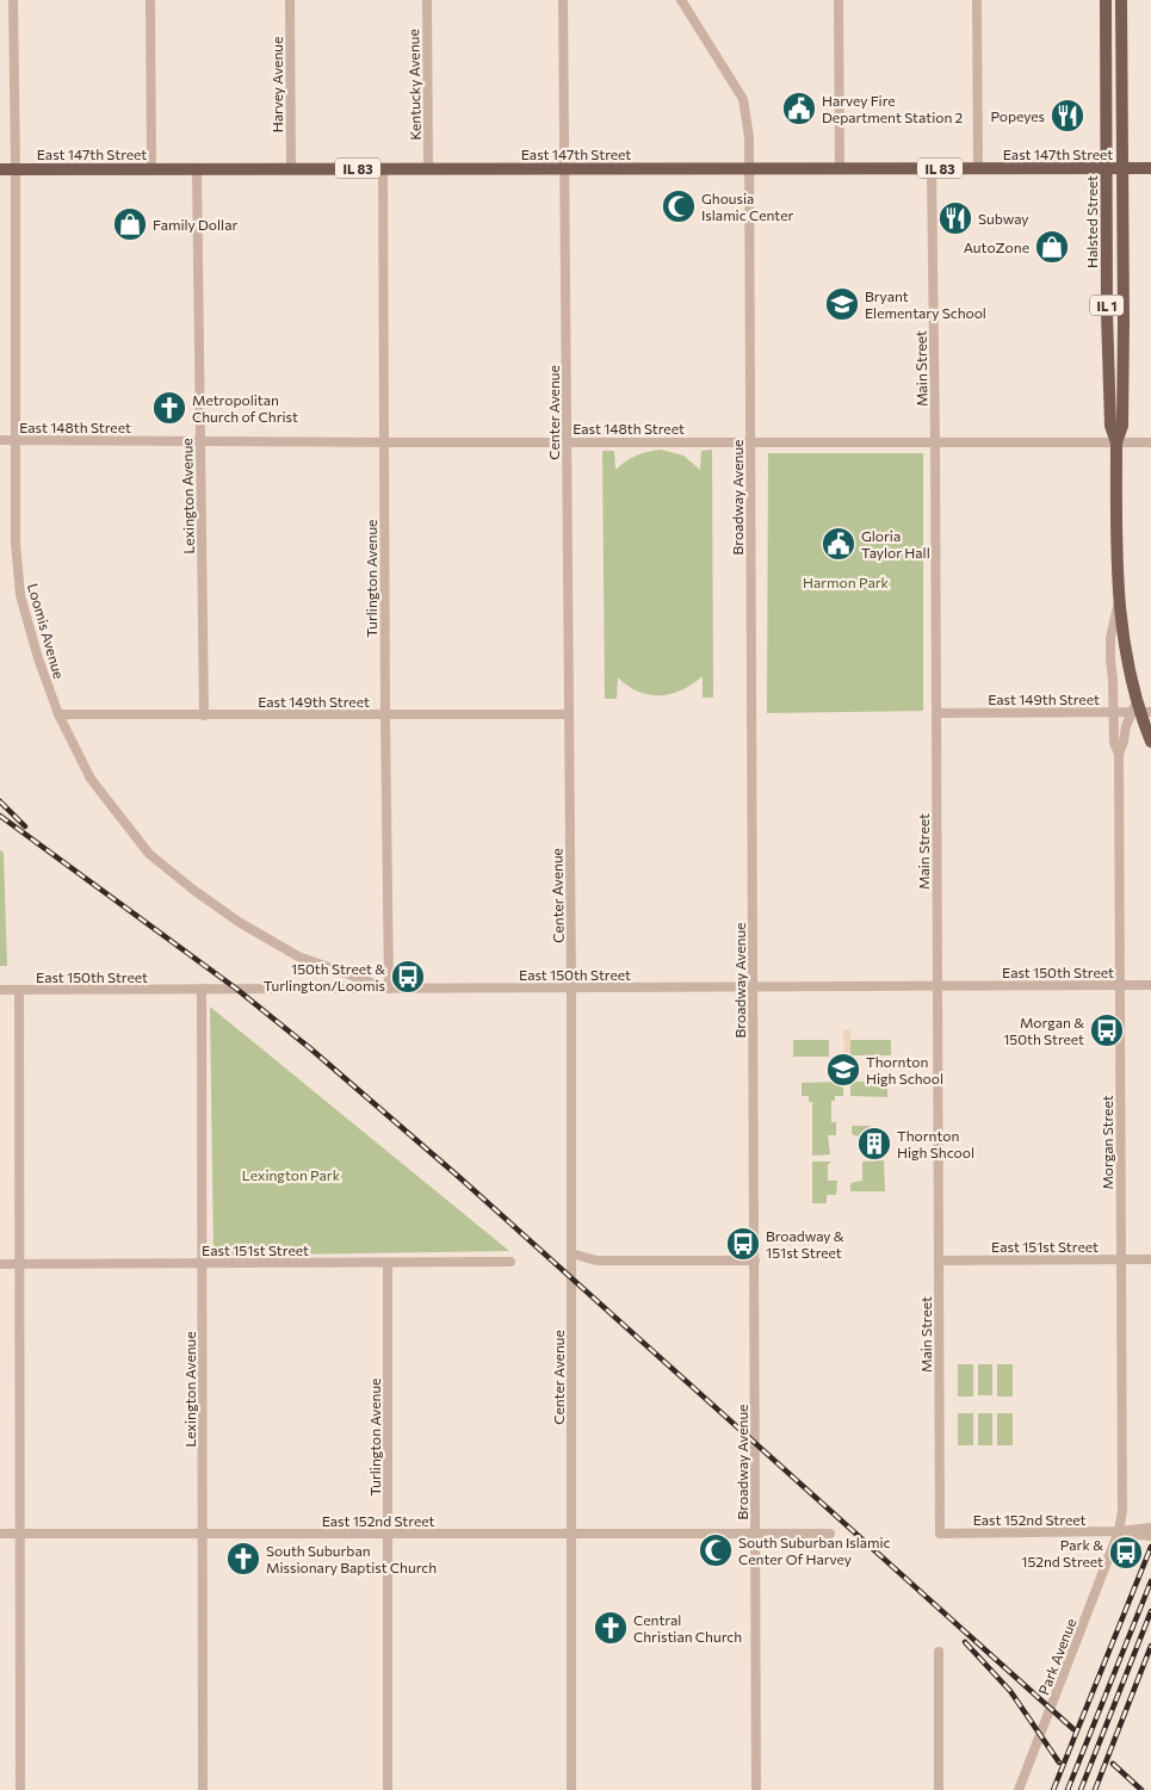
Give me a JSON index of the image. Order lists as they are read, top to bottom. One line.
{"streets":{"main road":["East 147th Street","IL 83","Halsted Street","IL 1"],"street":["Harvey Avenue","Kentucky Avenue","Main Street","Center Avenue","East 148th Street","Lexington Avenue","Broadway Avenue","Turlington Avenue","Loomis Avenue","East 149th Street","East 150th Street","Morgan Street","East 151st Street","East 152nd Street","Park Avenue"]},"crossings":[["Harvey Avenue","East 147th Street"],["Kentucky Avenue","East 147th Street"],["East 147th Street","Halsted Street"],["East 147th Street","Main Street"],["East 147th Street","Center Avenue"],["East 147th Street","Lexington Avenue"],["East 147th Street","Broadway Avenue"],["East 147th Street","Turlington Avenue"],["East 147th Street","Loomis Avenue"],["Halsted Street","East 148th Street"],["Halsted Street","East 149th Street"],["Halsted Street","Morgan Street"],["Main Street","East 148th Street"],["Main Street","East 149th Street"],["Main Street","East 150th Street"],["Main Street","East 151st Street"],["Main Street","East 152nd Street"],["Center Avenue","East 148th Street"],["Center Avenue","East 149th Street"],["Center Avenue","East 150th Street"],["Center Avenue","East 152nd Street"],["East 148th Street","Lexington Avenue"],["East 148th Street","Broadway Avenue"],["East 148th Street","Turlington Avenue"],["East 148th Street","Loomis Avenue"],["Lexington Avenue","East 149th Street"],["Lexington Avenue","East 150th Street"],["Lexington Avenue","East 151st Street"],["Lexington Avenue","East 152nd Street"],["Broadway Avenue","East 150th Street"],["Broadway Avenue","East 152nd Street"],["Turlington Avenue","Loomis Avenue"],["Turlington Avenue","East 149th Street"],["Turlington Avenue","East 150th Street"],["Turlington Avenue","East 151st Street"],["Turlington Avenue","East 152nd Street"],["Loomis Avenue","East 149th Street"],["Loomis Avenue","East 150th Street"],["East 149th Street","Morgan Street"],["East 150th Street","Morgan Street"],["Morgan Street","East 151st Street"],["Morgan Street","East 152nd Street"],["Morgan Street","Park Avenue"],["East 152nd Street","Park Avenue"]],"parks":["Harmon Park","Lexington Park"],"places":{"public building":["Harvey Fire Department Station 2","Gloria Taylor Hall"],"restaurant":["Popeyes","Subway"],"mosque":["Ghousia Islamic Center","South Suburban Islamic Center Of Harvey"],"shop":["Family Dollar","AutoZone"],"school or university":["Bryant Elementary School","Thornton High School"],"church":["Metropolitan Church of Christ","South Suburban Missionary Baptist Church","Central Christian Church"],"bus stop":["150th Street & Turlington/Loomis","Morgan & 150th Street","Broadway & 151st Street","Park & 152nd Street"],"building":["Thornton High Shcool"]}}
